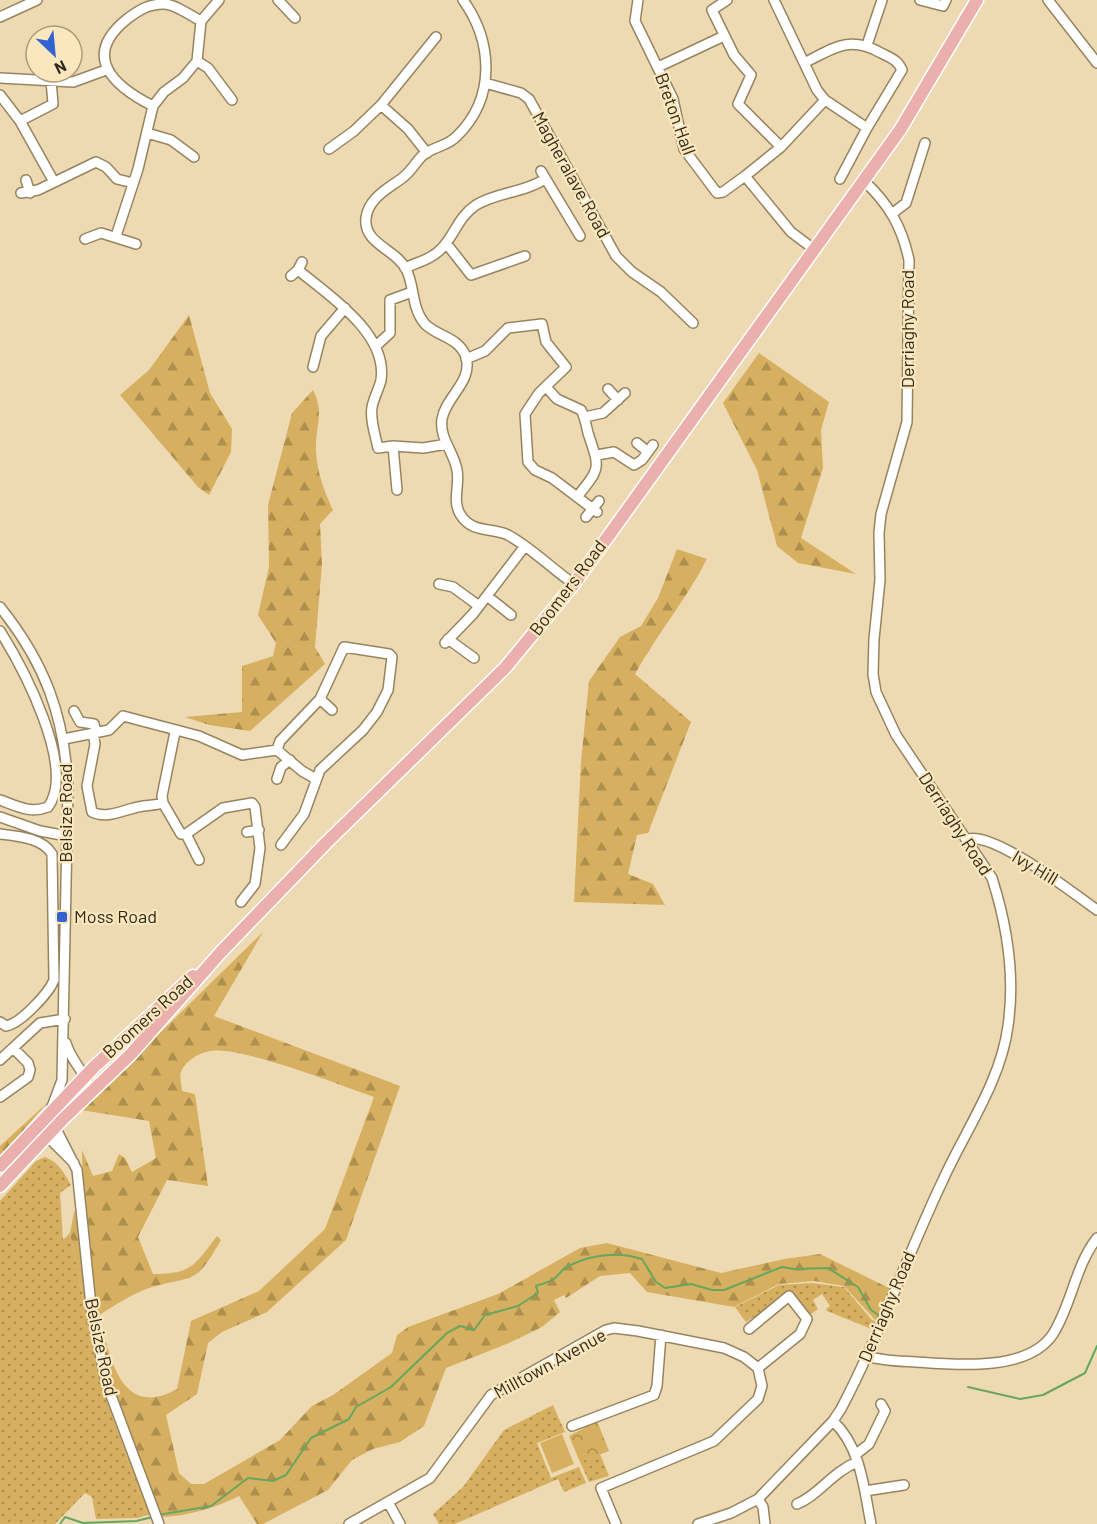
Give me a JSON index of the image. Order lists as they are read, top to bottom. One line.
{"streets":{"main road":["Boomers Road"],"street":["Breton Hall","Magheralave Road","Derriaghy Road","Belsize Road","Ivy Hill","Milltown Avenue"]},"crossings":[["Derriaghy Road","Boomers Road"],["Derriaghy Road","Ivy Hill"],["Boomers Road","Belsize Road"]],"places":{"transit":["Moss Road"]},"north":"bottom right"}
